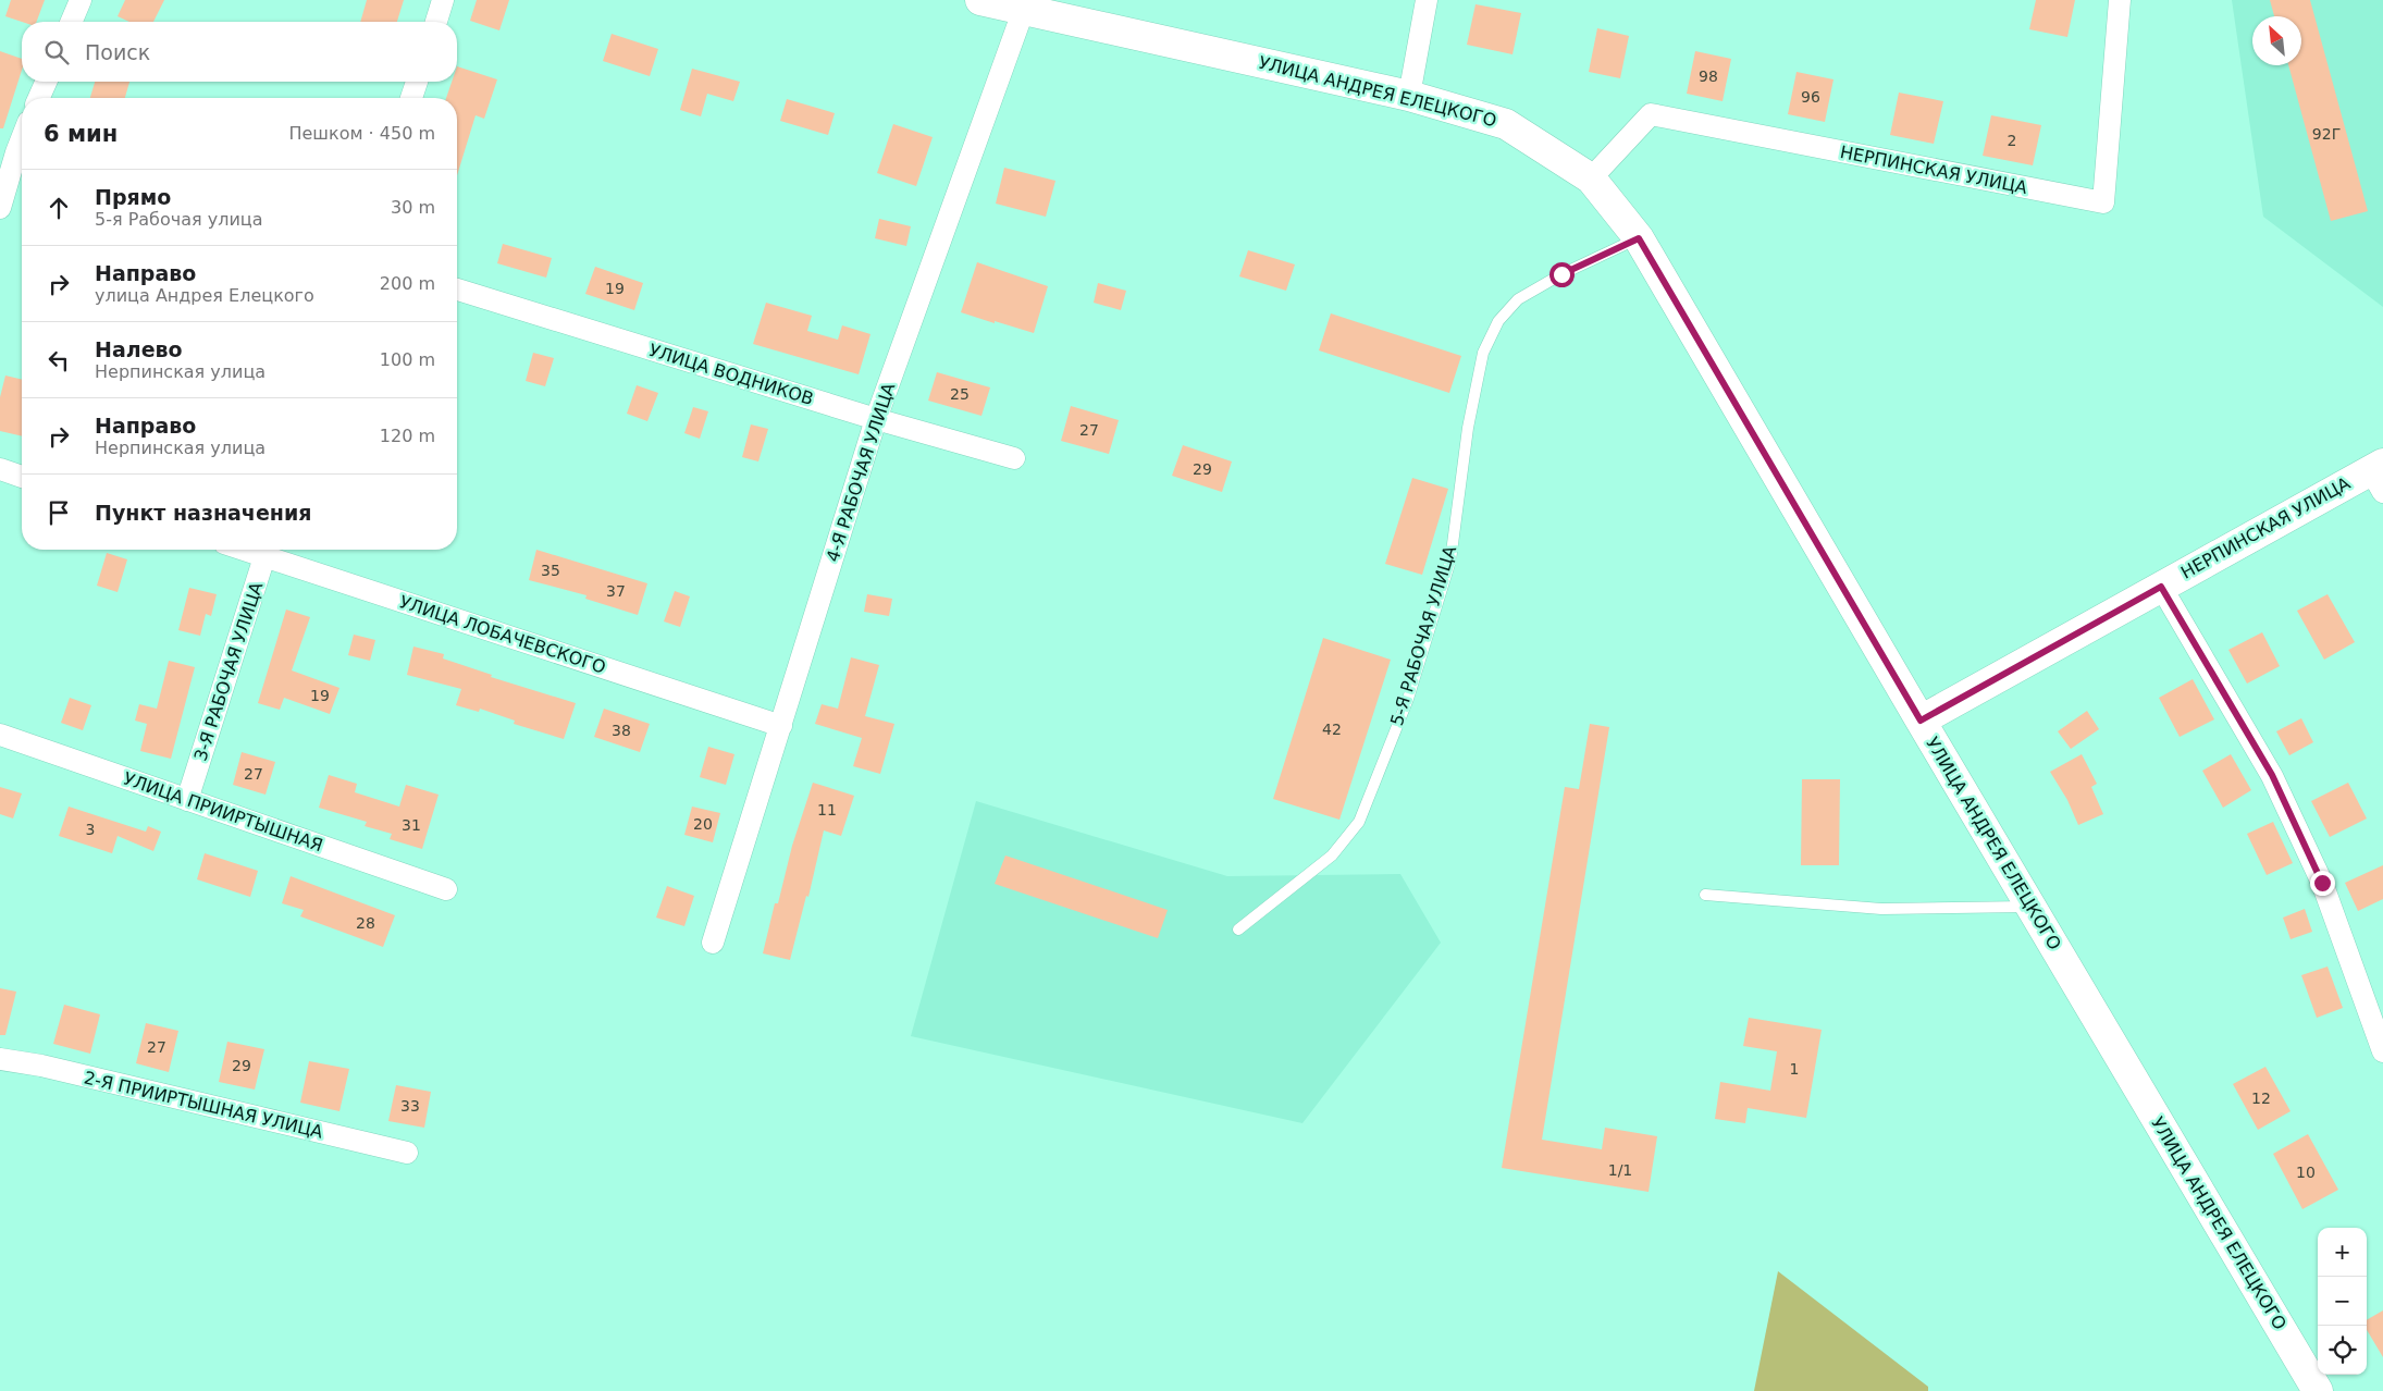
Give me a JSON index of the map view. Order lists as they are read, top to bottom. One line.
{"streets":{"main road":["УЛИЦА АНДРЕЯ ЕЛЕЦКОГО","НЕРПИНСКАЯ УЛИЦА"],"street":["УЛИЦА ВОДНИКОВ","4-Я РАБОЧАЯ УЛИЦА","УЛИЦА ЛОБАЧЕВСКОГО","3-Я РАБОЧАЯ УЛИЦА","УЛИЦА ПРИИРТЫШНАЯ","2-Я ПРИИРТЫШНАЯ УЛИЦА"],"lane":["5-Я РАБОЧАЯ УЛИЦА"]},"crossings":[["УЛИЦА АНДРЕЯ ЕЛЕЦКОГО","НЕРПИНСКАЯ УЛИЦА"],["УЛИЦА АНДРЕЯ ЕЛЕЦКОГО","4-Я РАБОЧАЯ УЛИЦА"],["УЛИЦА АНДРЕЯ ЕЛЕЦКОГО","5-Я РАБОЧАЯ УЛИЦА"],["УЛИЦА ВОДНИКОВ","4-Я РАБОЧАЯ УЛИЦА"],["4-Я РАБОЧАЯ УЛИЦА","УЛИЦА ЛОБАЧЕВСКОГО"],["УЛИЦА ЛОБАЧЕВСКОГО","3-Я РАБОЧАЯ УЛИЦА"],["3-Я РАБОЧАЯ УЛИЦА","УЛИЦА ПРИИРТЫШНАЯ"]],"house_numbers":["98","96","92Г","2","19","25","27","29","35","37","19","42","38","27","11","20","31","3","28","27","29","1","12","33","1/1","10"],"north":"top left","page":{"search":"Поиск","heading":["6 мин","Пешком · 450 m"],"list":[["Прямо","5-я Рабочая улица","30 m"],["Направо","улица Андрея Елецкого","200 m"],["Налево","Нерпинская улица","100 m"],["Направо","Нерпинская улица","120 m"],"Пункт назначения"],"map_buttons":["+","−"]}}
